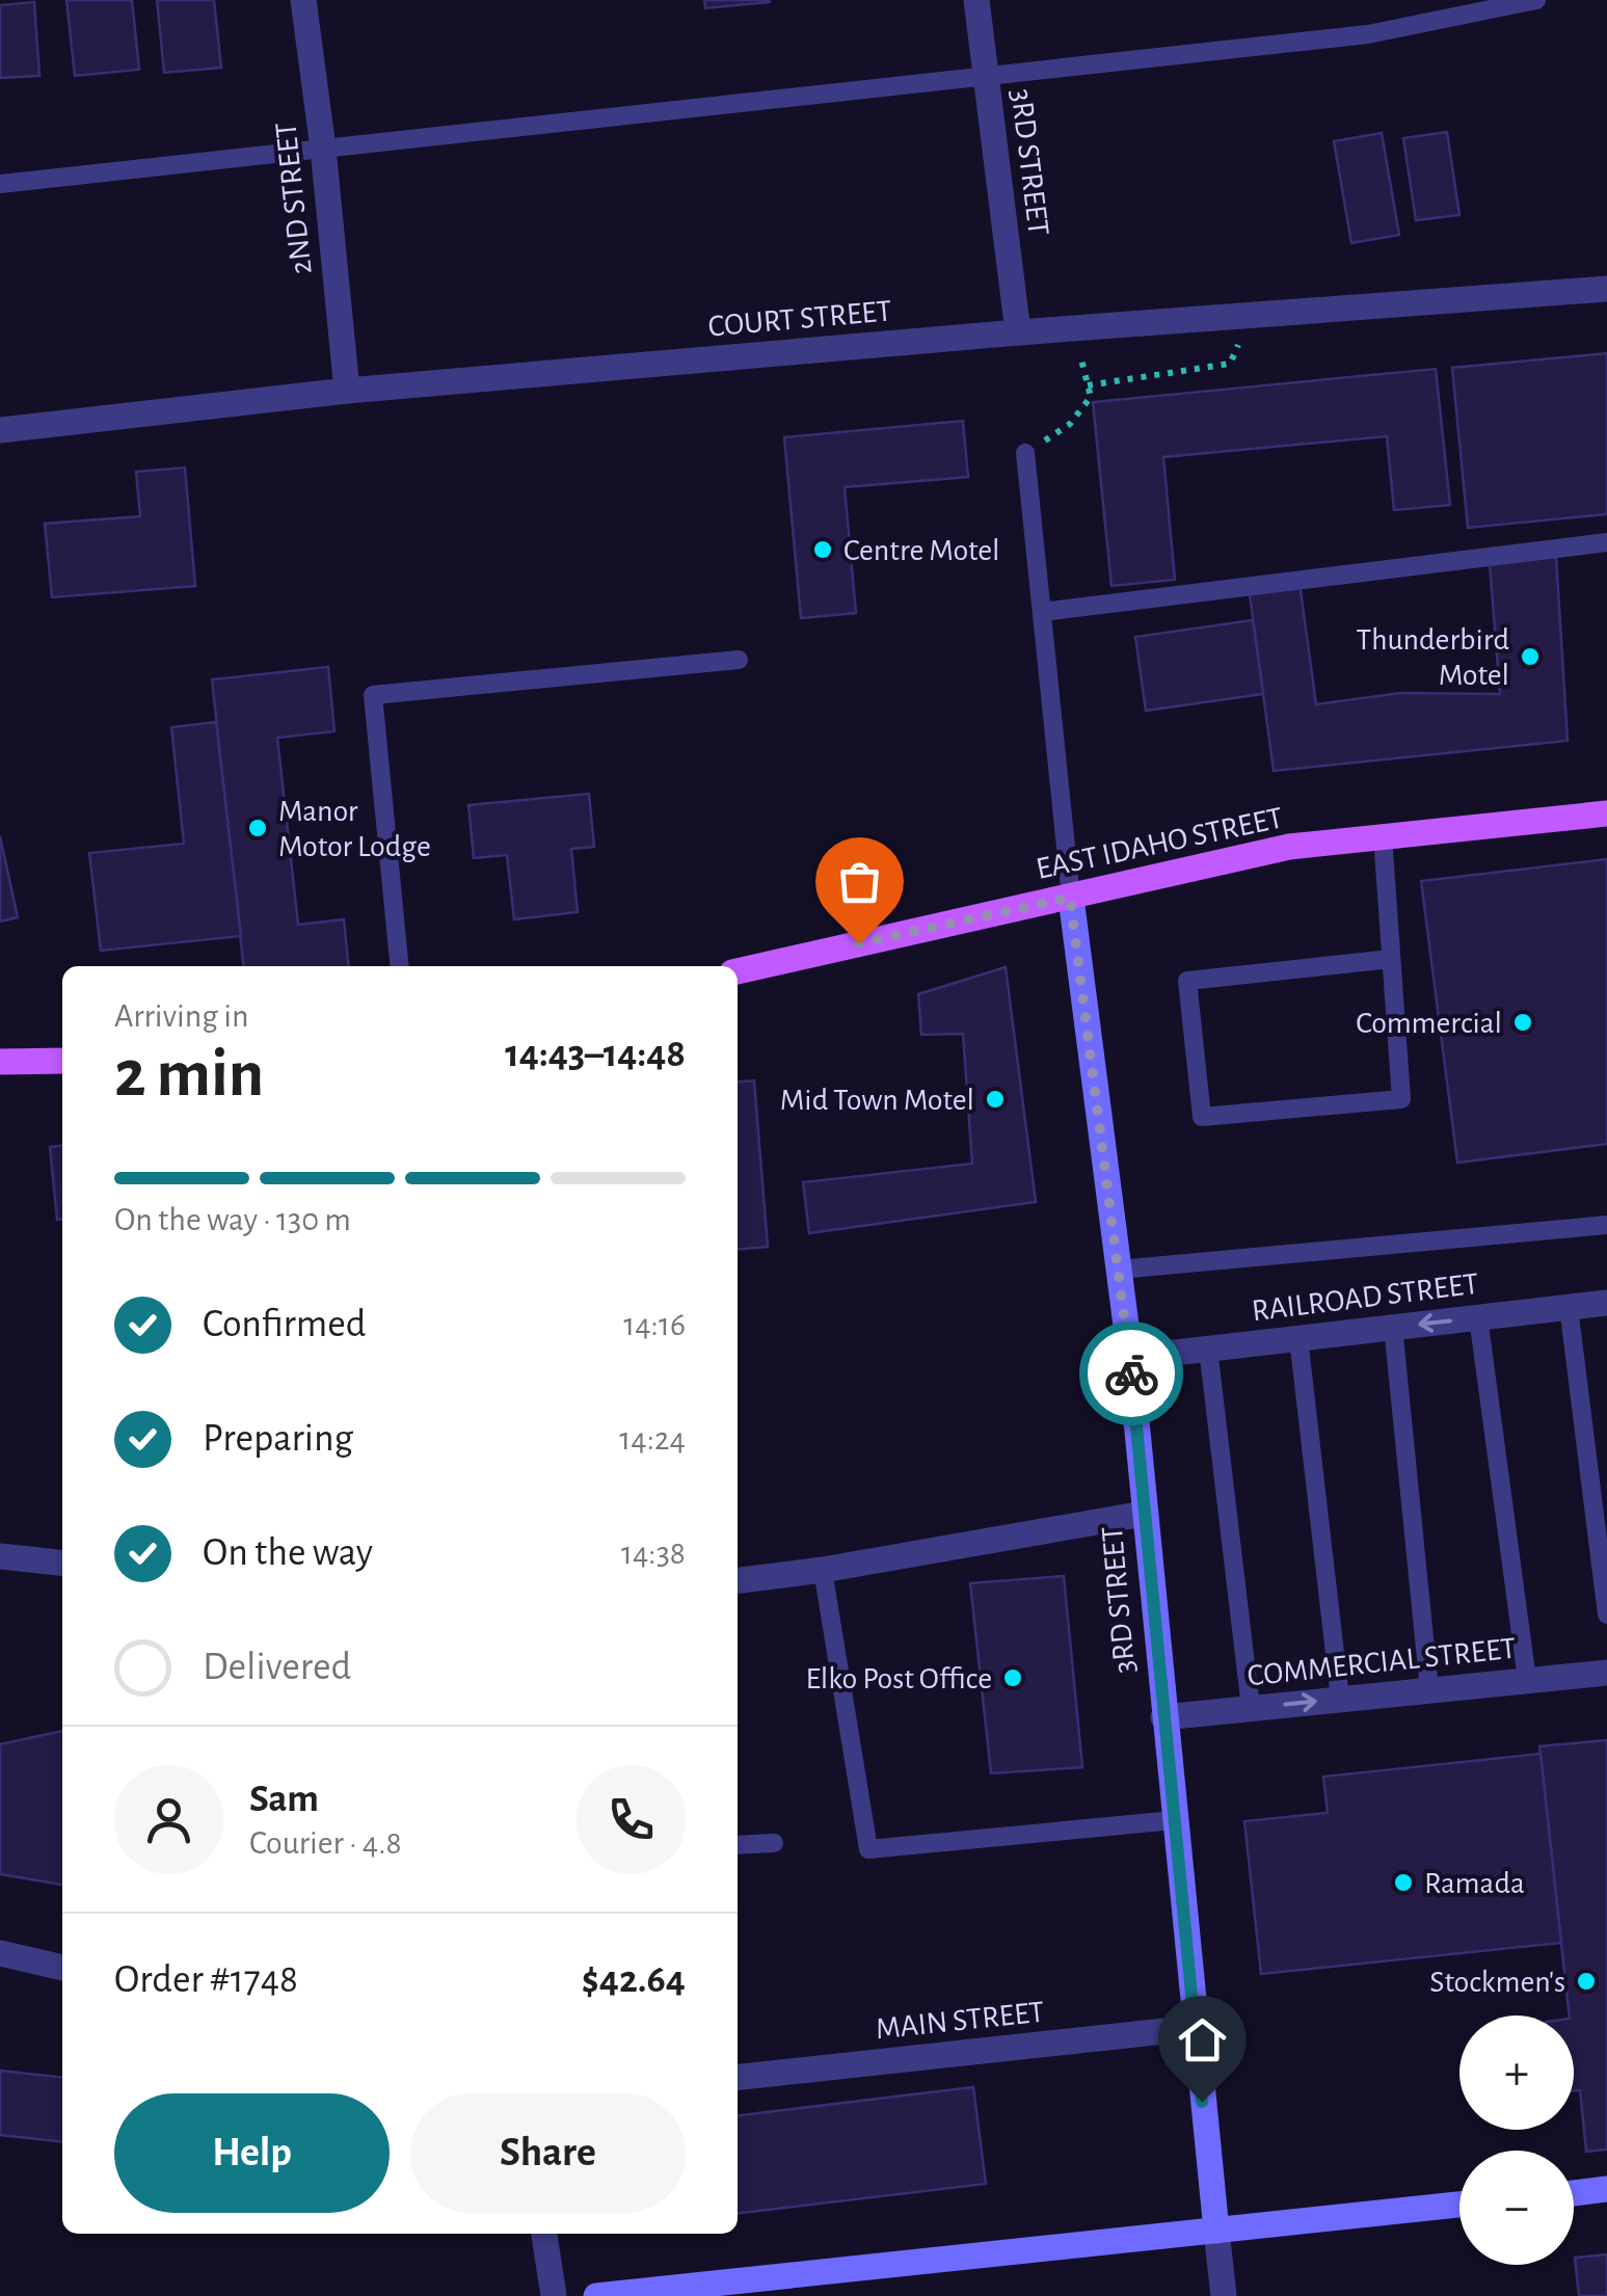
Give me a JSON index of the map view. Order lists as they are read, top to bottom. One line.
{"streets":{"main road":["EAST IDAHO STREET"],"street":["3RD STREET","2ND STREET","COURT STREET","RAILROAD STREET","COMMERCIAL STREET","MAIN STREET"]},"crossings":[["3RD STREET","COURT STREET"],["3RD STREET","EAST IDAHO STREET"],["3RD STREET","RAILROAD STREET"],["3RD STREET","COMMERCIAL STREET"],["3RD STREET","MAIN STREET"],["2ND STREET","COURT STREET"]],"places":["Centre Motel","Thunderbird Motel","Manor Motor Lodge","Commercial","Mid Town Motel","Elko Post Office","Ramada","Stockmen's"],"page":{"heading":["2 min","Arriving in","14:43–14:48"],"panel":["Sam","Courier · 4.8","Order #1748","$42.64"],"bar":"On the way · 130 m","list":[["Confirmed","14:16"],["Preparing","14:24"],["On the way","14:38"],"Delivered"],"map_buttons":["+","−"],"buttons":["Help","Share"]}}
